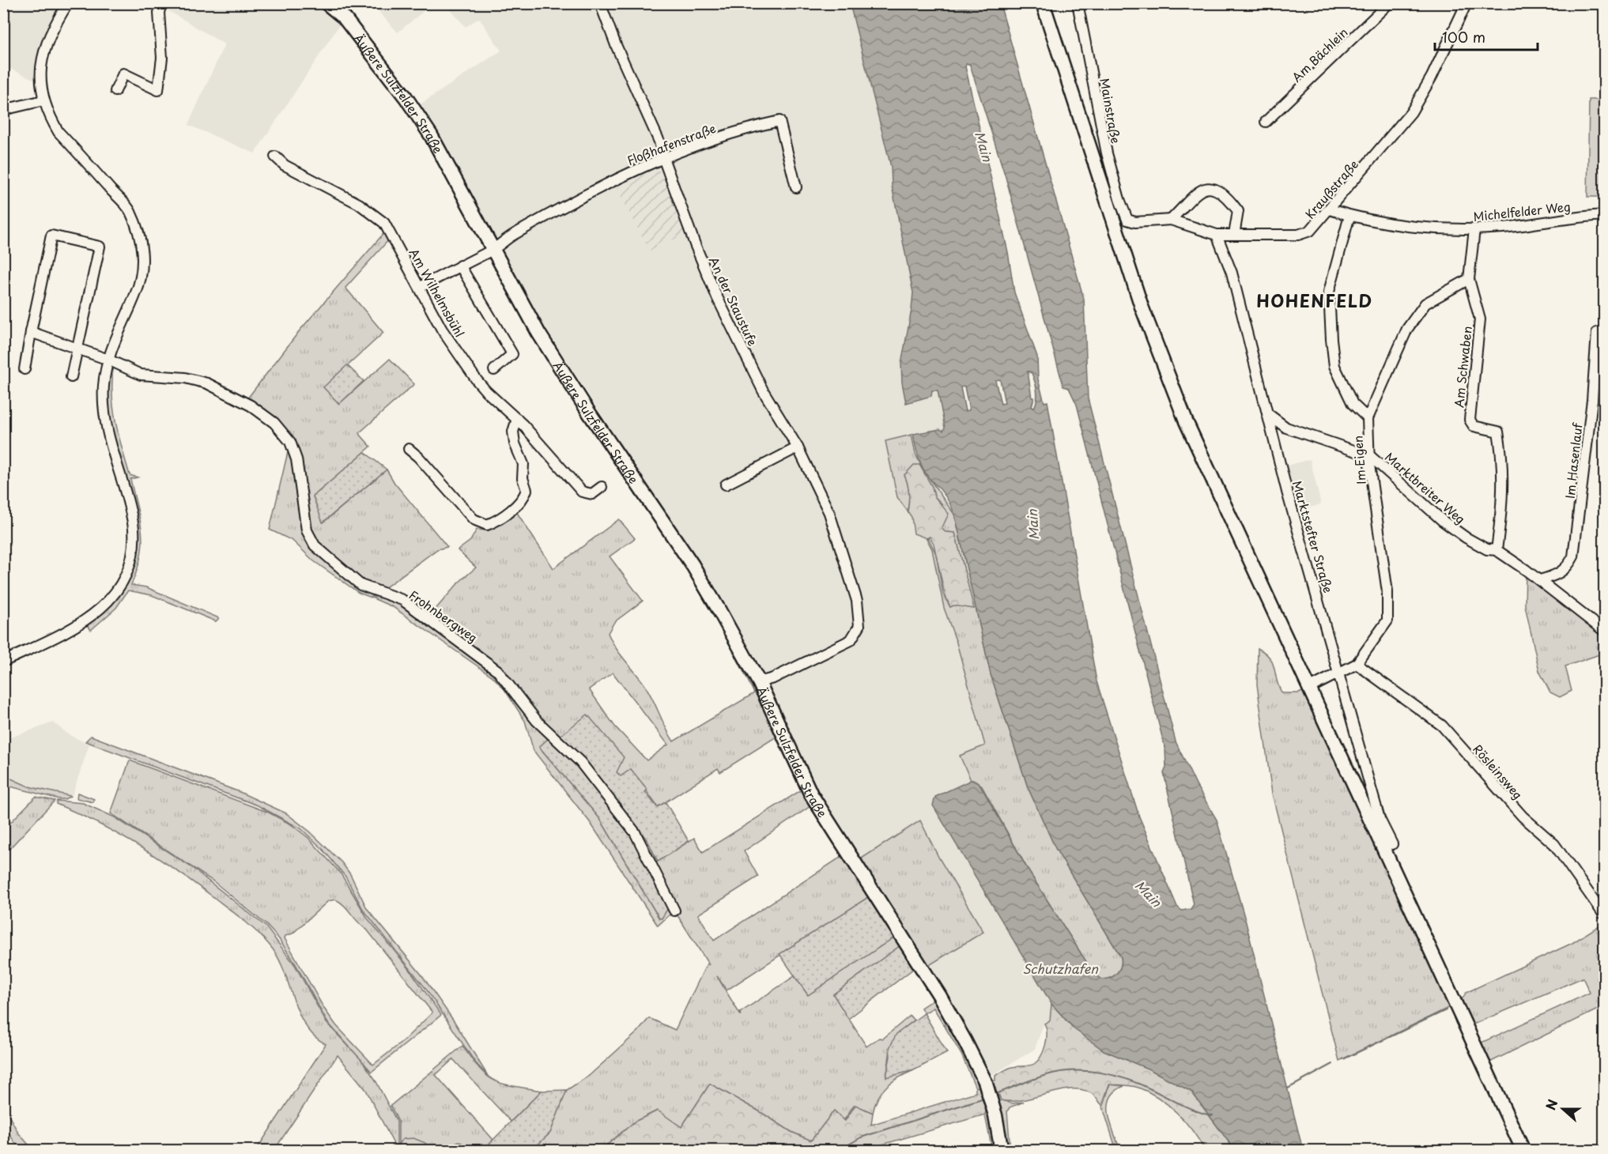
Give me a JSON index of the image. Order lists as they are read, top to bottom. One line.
{"streets":{"main road":["Äußere Sulzfelder Straße"],"street":["Am Bächlein","Mainstraße","Floßhafenstraße","Kraußstraße","Michelfelder Weg","Am Wilhelmsbühl","An der Staustufe","Am Schwaben","Im Eigen","Im Hasenlauf","Marktbreiter Weg","Marktstefter Straße","Frohnbergweg","Rösleinsweg"]},"crossings":[["Äußere Sulzfelder Straße","Floßhafenstraße"],["Äußere Sulzfelder Straße","An der Staustufe"],["Mainstraße","Kraußstraße"],["Floßhafenstraße","Am Wilhelmsbühl"],["Floßhafenstraße","An der Staustufe"],["Kraußstraße","Michelfelder Weg"],["Kraußstraße","Marktstefter Straße"],["Am Schwaben","Im Eigen"],["Am Schwaben","Marktbreiter Weg"],["Im Eigen","Marktbreiter Weg"],["Im Eigen","Rösleinsweg"],["Im Hasenlauf","Marktbreiter Weg"],["Marktbreiter Weg","Marktstefter Straße"]],"districts":["HOHENFELD"],"water":["Main","Schutzhafen"],"scale_bar":"100 m","north":"left"}
